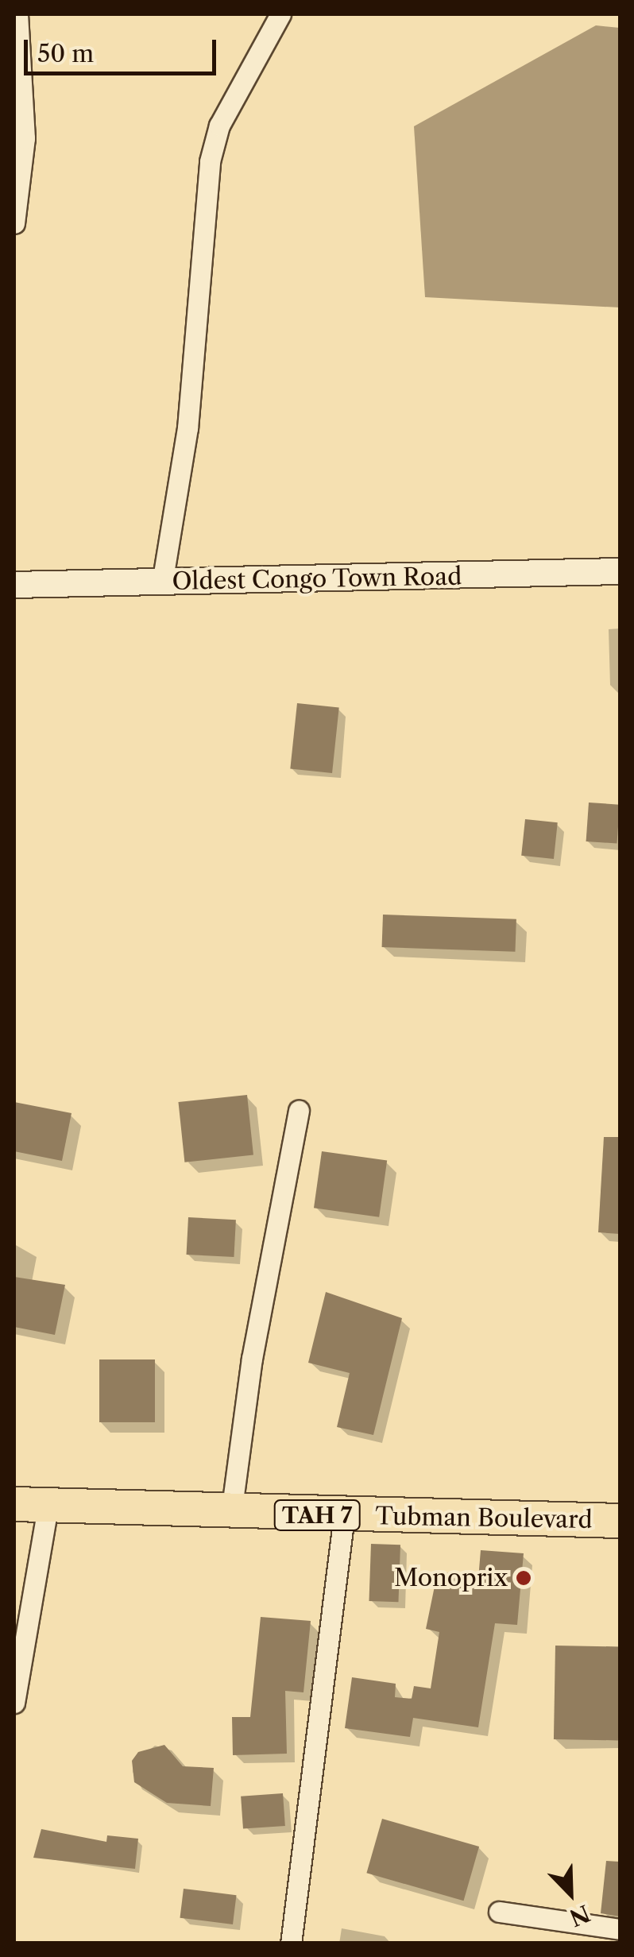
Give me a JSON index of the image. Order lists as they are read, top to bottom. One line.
{"streets":{"highway":["TAH 7","Tubman Boulevard"],"street":["Oldest Congo Town Road"]},"places":["Monoprix"],"scale_bar":"50 m","north":"bottom right"}
